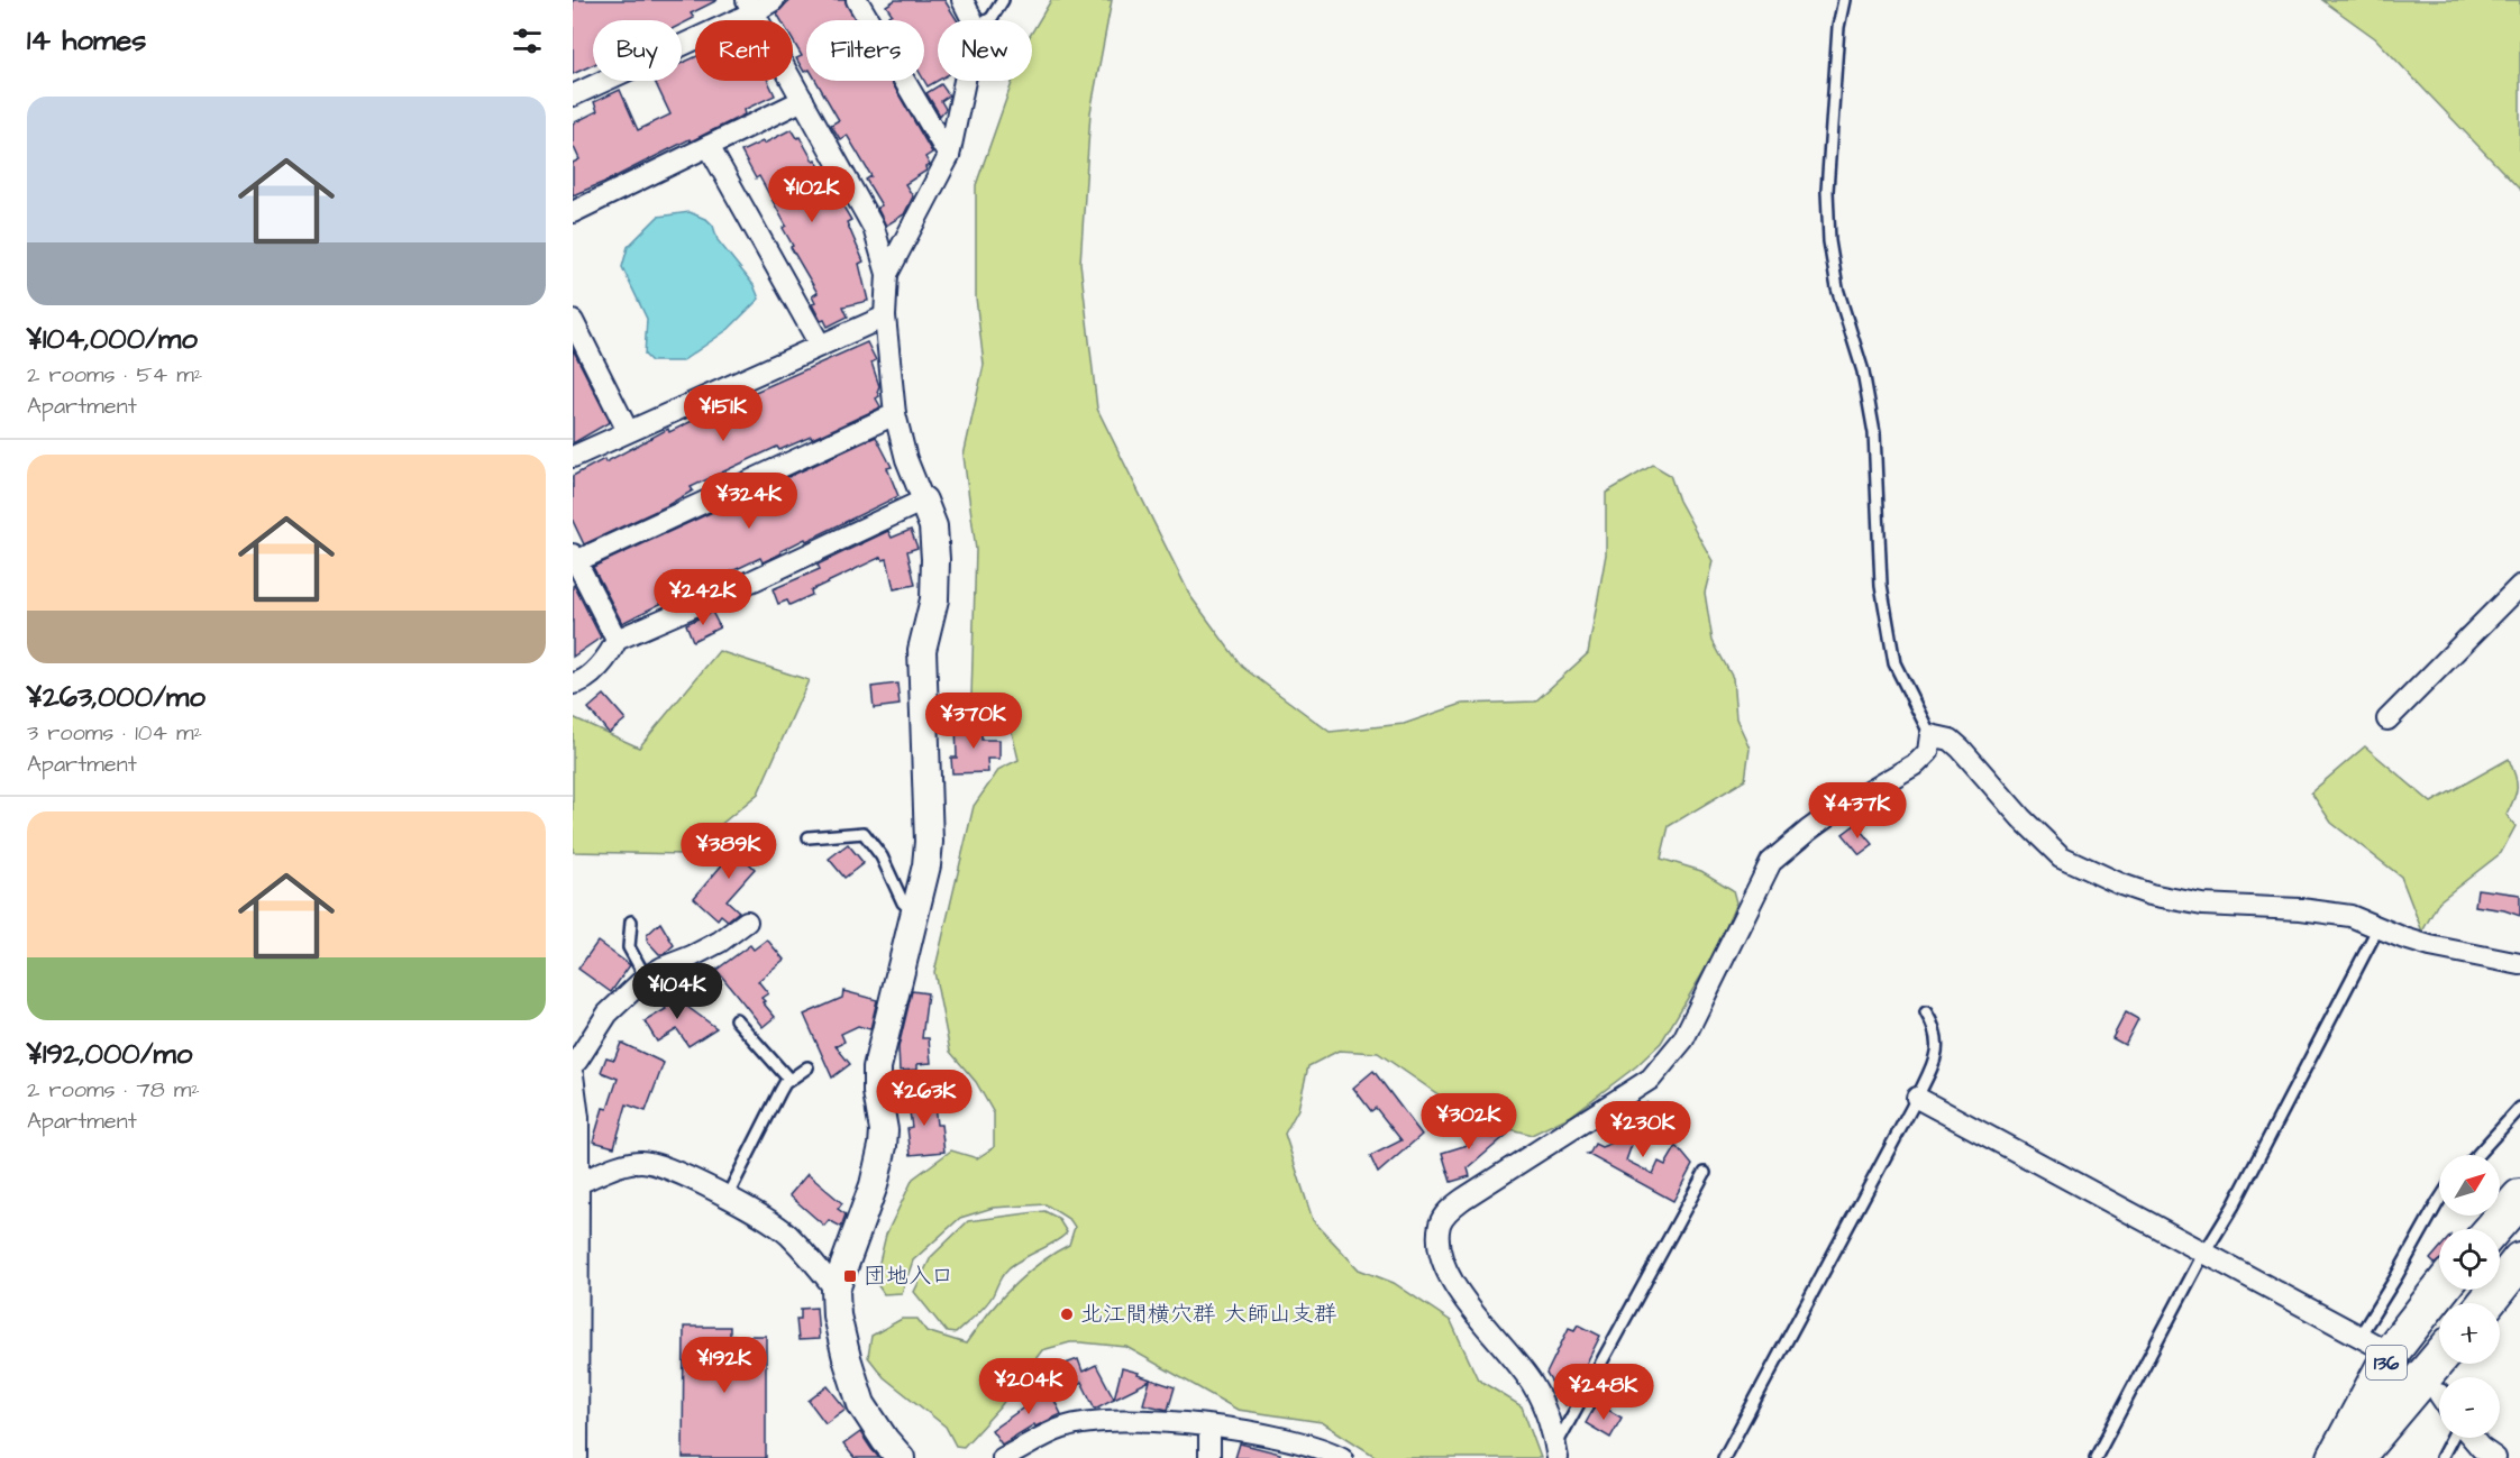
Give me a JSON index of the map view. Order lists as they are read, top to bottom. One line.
{"streets":{"highway":["136"]},"places":{"transit":["団地入口"],"other":["北江間横穴群 大師山支群"]},"north":"top right","page":{"heading":"14 homes","chip":["Buy","Rent","Filters","New"],"list":[{"name":"¥104,000/mo","note":"2 rooms · 54 m² · Apartment"},{"name":"¥263,000/mo","note":"3 rooms · 104 m² · Apartment"},{"name":"¥192,000/mo","note":"2 rooms · 78 m² · Apartment"}],"price":["¥102K","¥151K","¥324K","¥242K","¥370K","¥437K","¥389K","¥104K","¥263K","¥302K","¥230K","¥192K","¥204K","¥248K"],"map_buttons":["+","−"]}}
